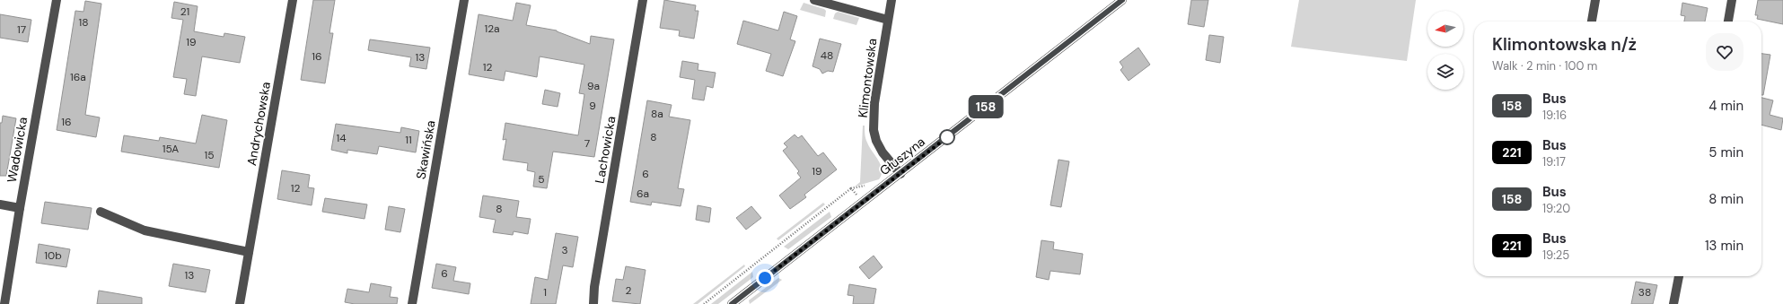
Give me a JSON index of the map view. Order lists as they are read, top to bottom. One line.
{"streets":{"street":["Klimontowska","Andrychowska","Wadowicka","Skawińska","Lachowicka","Głuszyna"]},"crossings":[["Klimontowska","Głuszyna"]],"lines":["bus line 158"],"house_numbers":["21","18","12a","17","19","48","16","13","12","16a","9a","9","8a","16","8","14","11","7","15A","15","19","6","5","12","6a","8","3","10b","6","13","2","1","38"],"north":"left","page":{"on_map":"158","heading":["Klimontowska n/ż","Walk · 2 min · 100 m"],"list":[{"mark":"158","name":"Bus","note":"19:16","value":"4 min"},{"mark":"221","name":"Bus","note":"19:17","value":"5 min"},{"mark":"158","name":"Bus","note":"19:20","value":"8 min"},{"mark":"221","name":"Bus","note":"19:25","value":"13 min"}]}}
